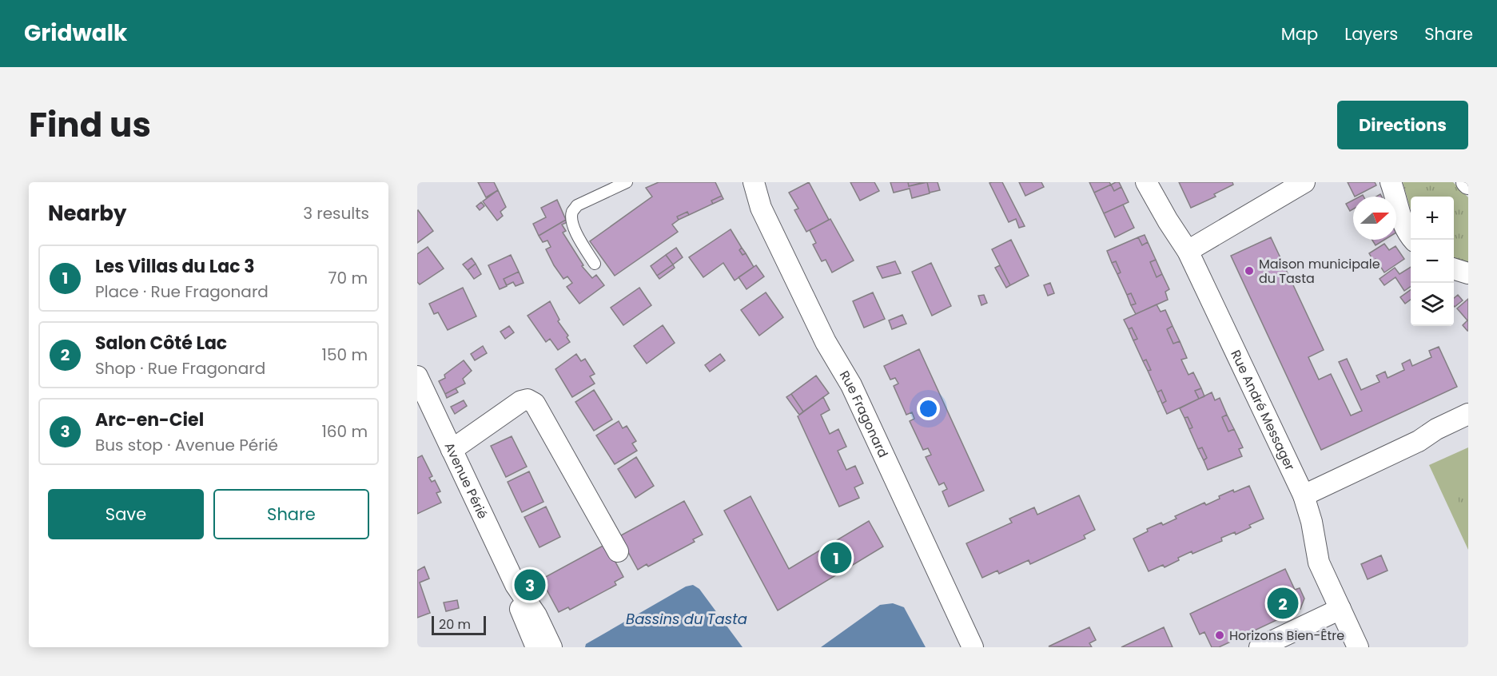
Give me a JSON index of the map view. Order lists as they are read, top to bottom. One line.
{"streets":{"street":["Rue André Messager","Rue Fragonard","Avenue Périé"]},"water":["Bassins du Tasta"],"places":["Maison municipale du Tasta","Horizons Bien-Être"],"scale_bar":"20 m","north":"right","page":{"header":"Gridwalk","nav":["Map","Layers","Share"],"title":"Find us","buttons":["Directions",["Save","Share"]],"heading":["Nearby","3 results"],"map_buttons":["+","−"],"list":[{"mark":"1","name":"Les Villas du Lac 3","note":"Place · Rue Fragonard","value":"70 m"},{"mark":"2","name":"Salon Côté Lac","note":"Shop · Rue Fragonard","value":"150 m"},{"mark":"3","name":"Arc-en-Ciel","note":"Bus stop · Avenue Périé","value":"160 m"}],"pins":["1","3","2"],"scale":"20 m"}}
